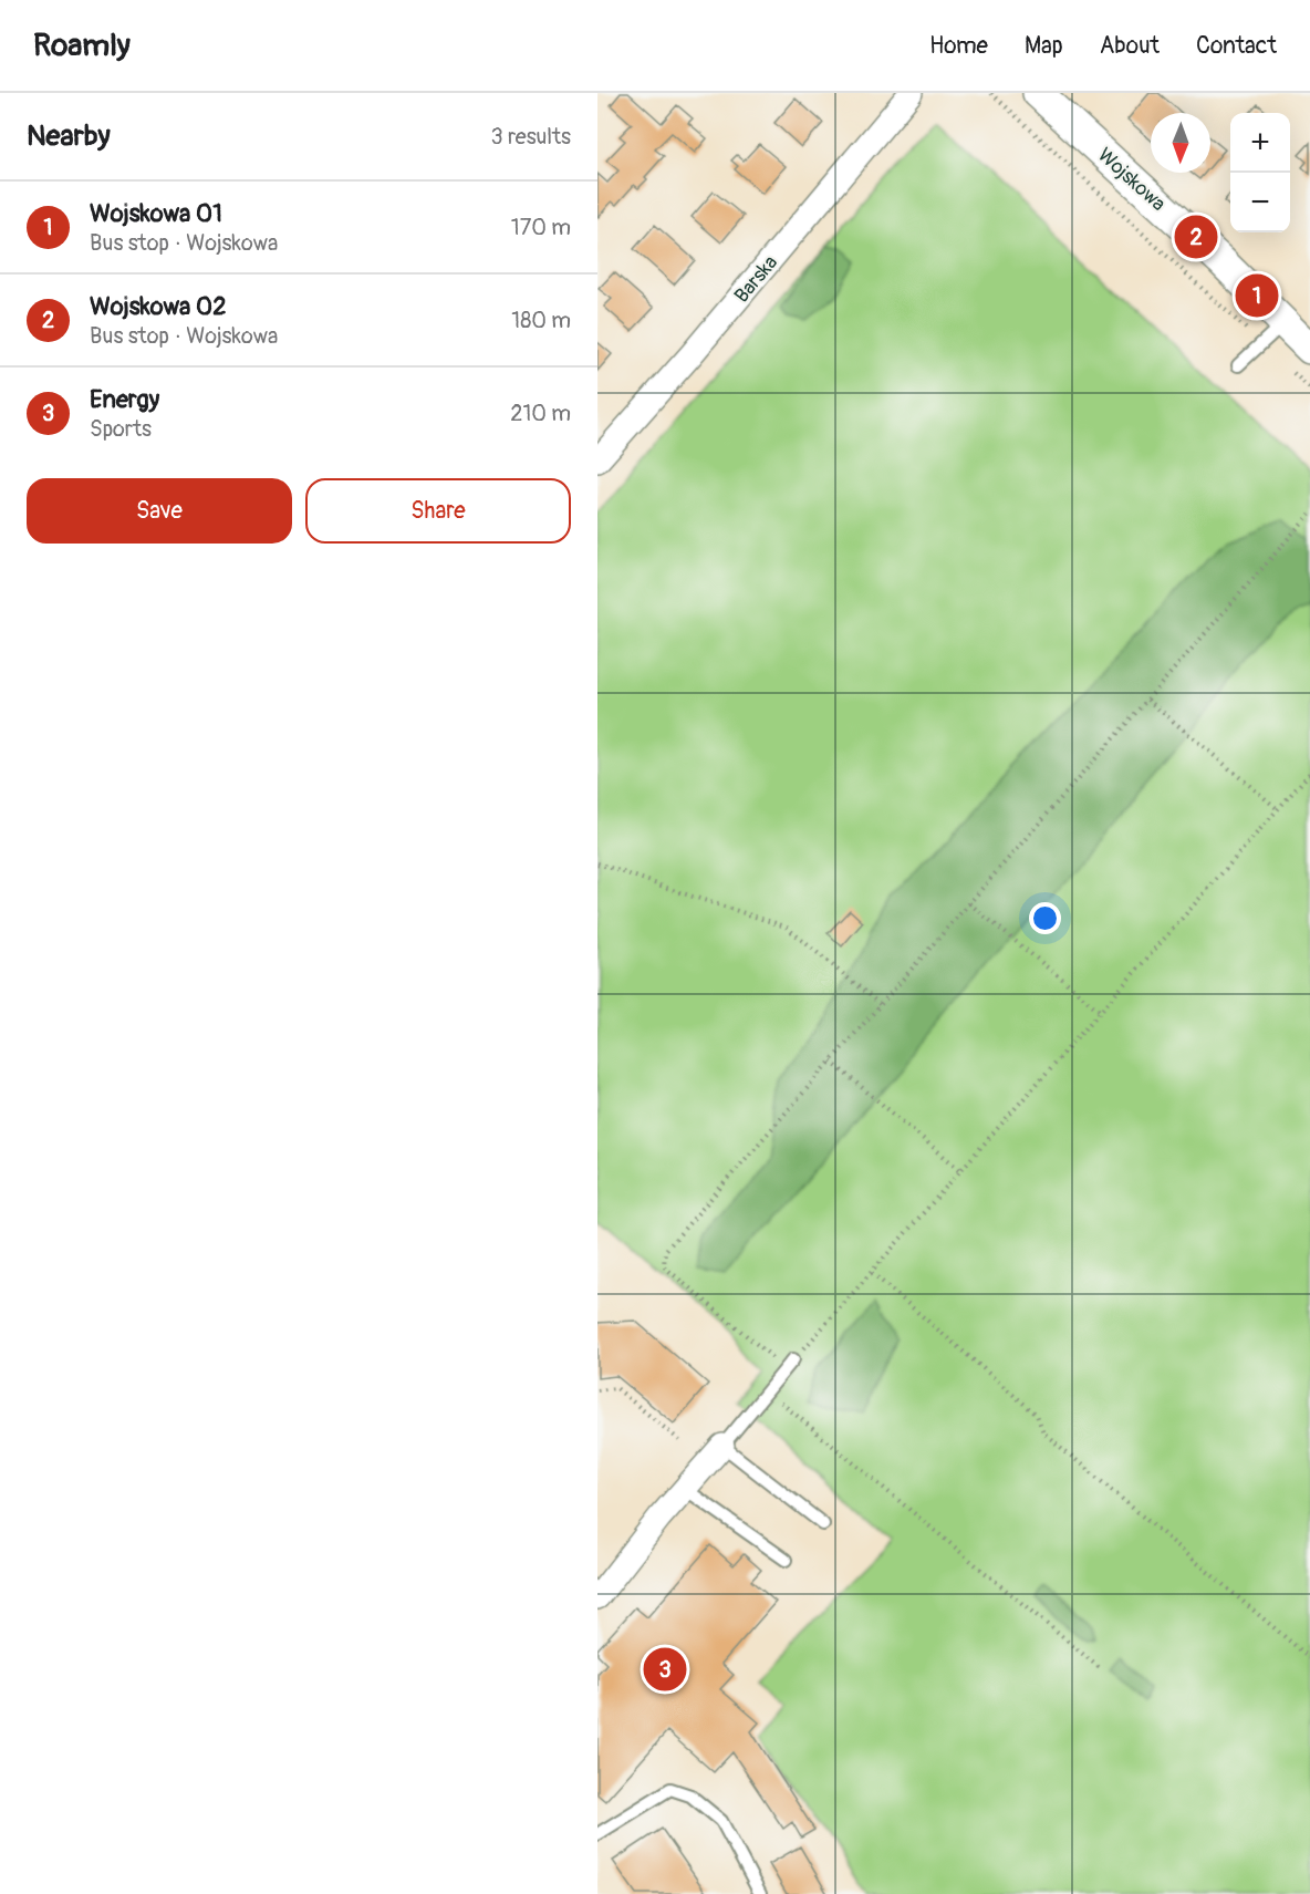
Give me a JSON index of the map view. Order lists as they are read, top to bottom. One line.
{"streets":{"street":["Wojskowa","Barska"]},"north":"bottom","page":{"header":"Roamly","nav":["Home","Map","About","Contact"],"heading":["Nearby","3 results"],"map_buttons":["+","−"],"list":[{"mark":"1","name":"Wojskowa 01","note":"Bus stop · Wojskowa","value":"170 m"},{"mark":"2","name":"Wojskowa 02","note":"Bus stop · Wojskowa","value":"180 m"},{"mark":"3","name":"Energy","note":"Sports","value":"210 m"}],"pins":["2","1","3"],"buttons":["Save","Share"]}}
